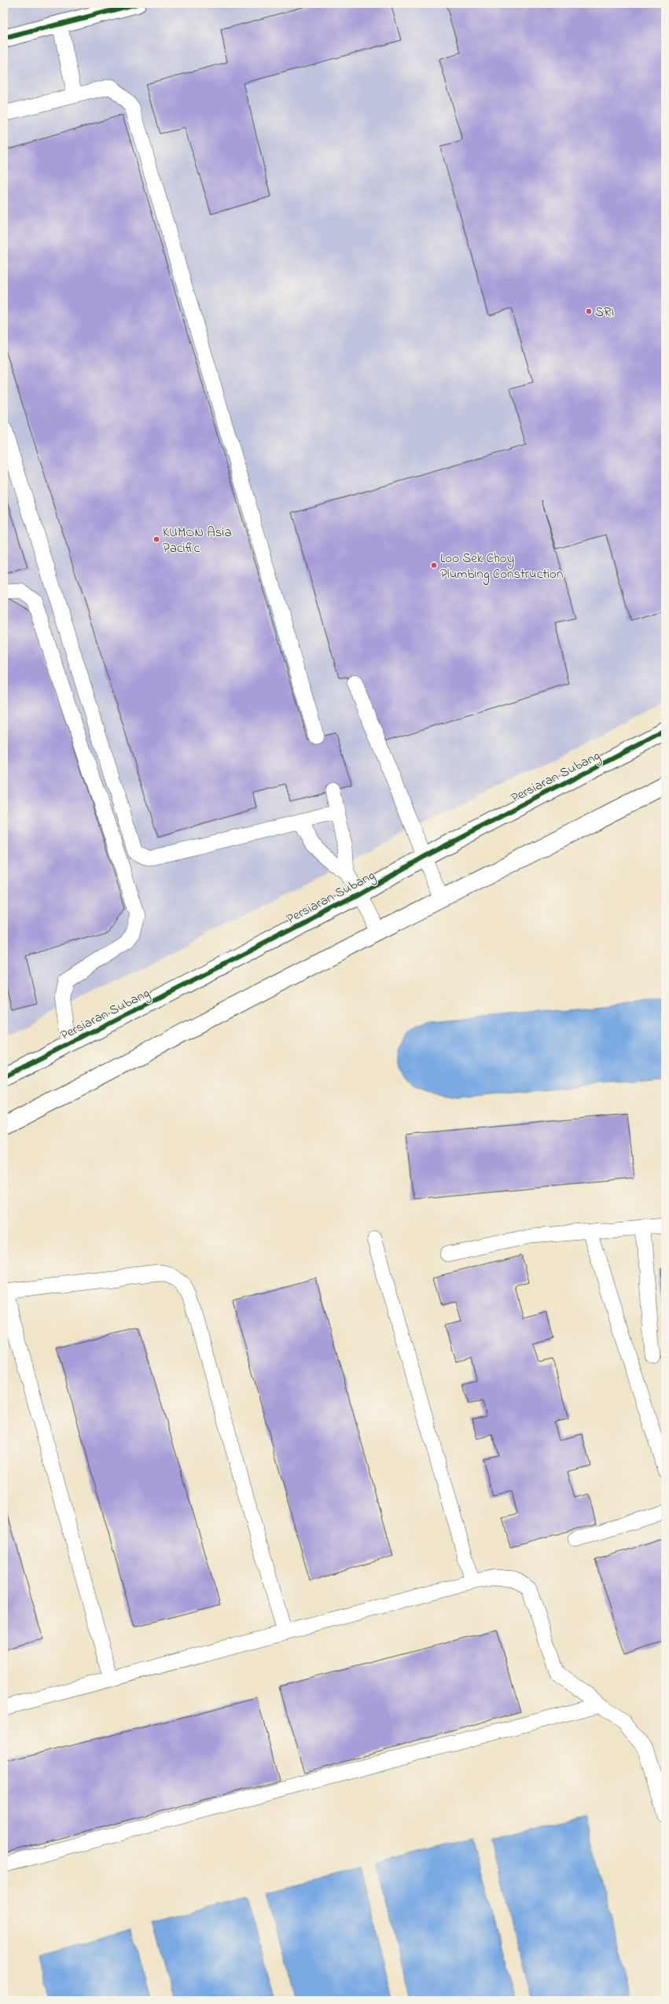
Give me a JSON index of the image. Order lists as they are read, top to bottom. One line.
{"streets":{"street":["Persiaran Subang"]},"places":["SRI","KUMON Asia Pacific","Loo Sek Choy Plumbing Construction"]}
